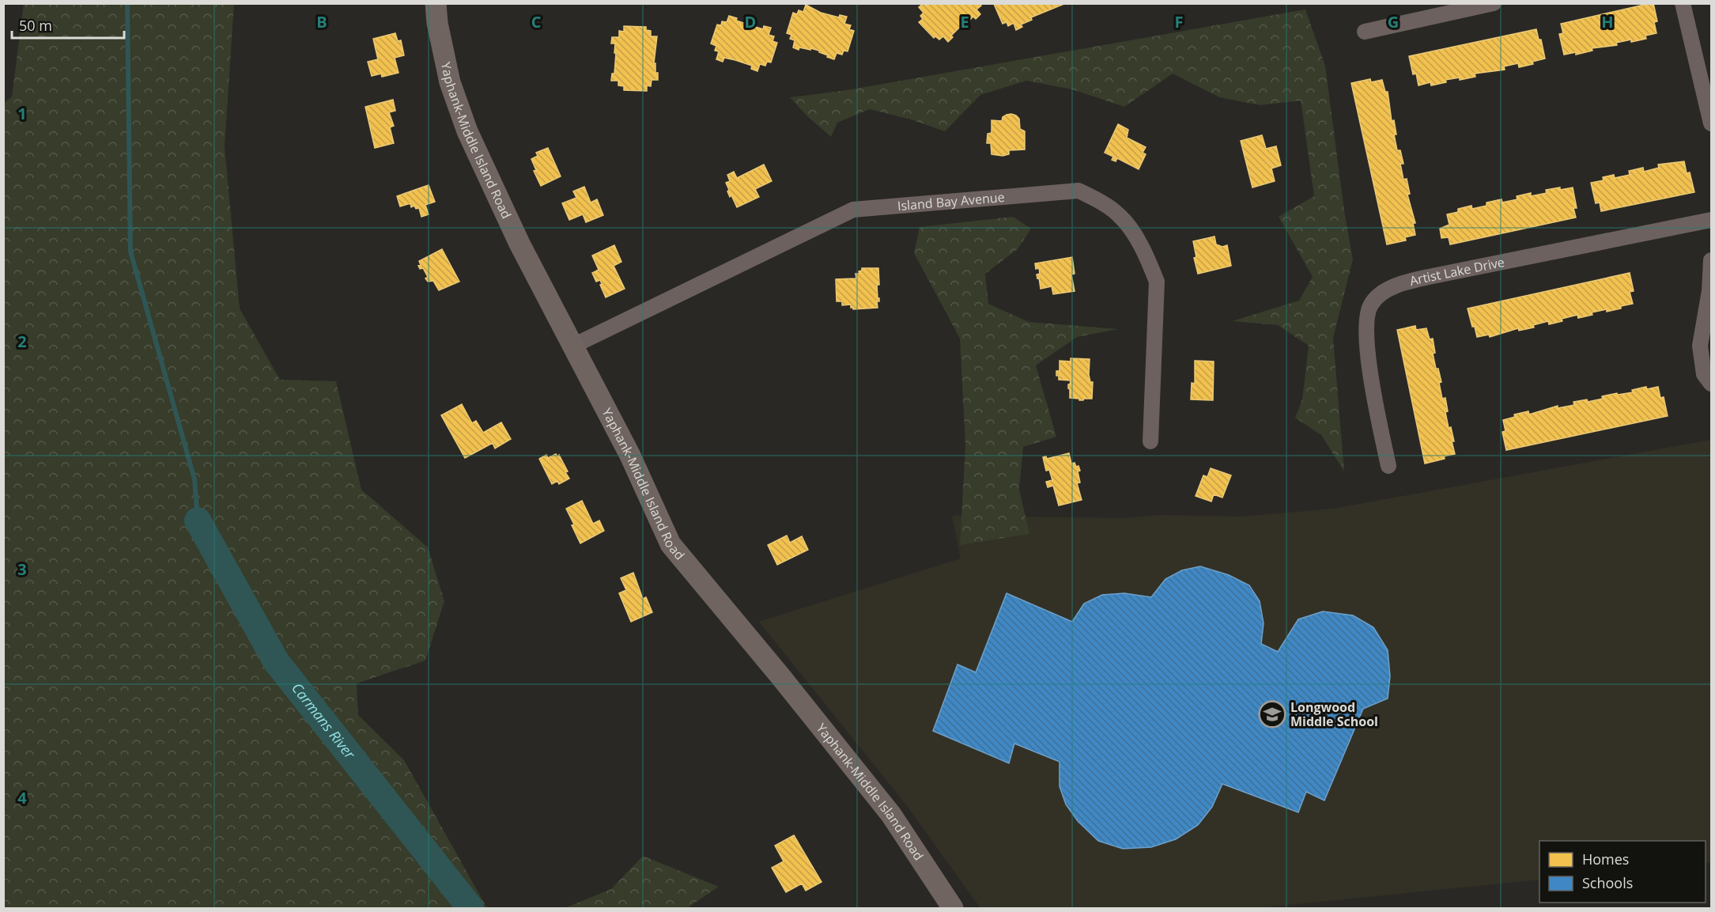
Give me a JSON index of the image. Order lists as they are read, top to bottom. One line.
{"streets":{"main road":["Yaphank-Middle Island Road"],"street":["Island Bay Avenue","Artist Lake Drive"]},"crossings":[["Yaphank-Middle Island Road","Island Bay Avenue"]],"water":["Carmans River"],"places":{"school or university":["Longwood Middle School"]},"legend":["Homes","Schools"],"scale_bar":"50 m","grid":{"columns":["B","C","D","E","F","G","H"],"rows":["1","2","3","4"]}}
